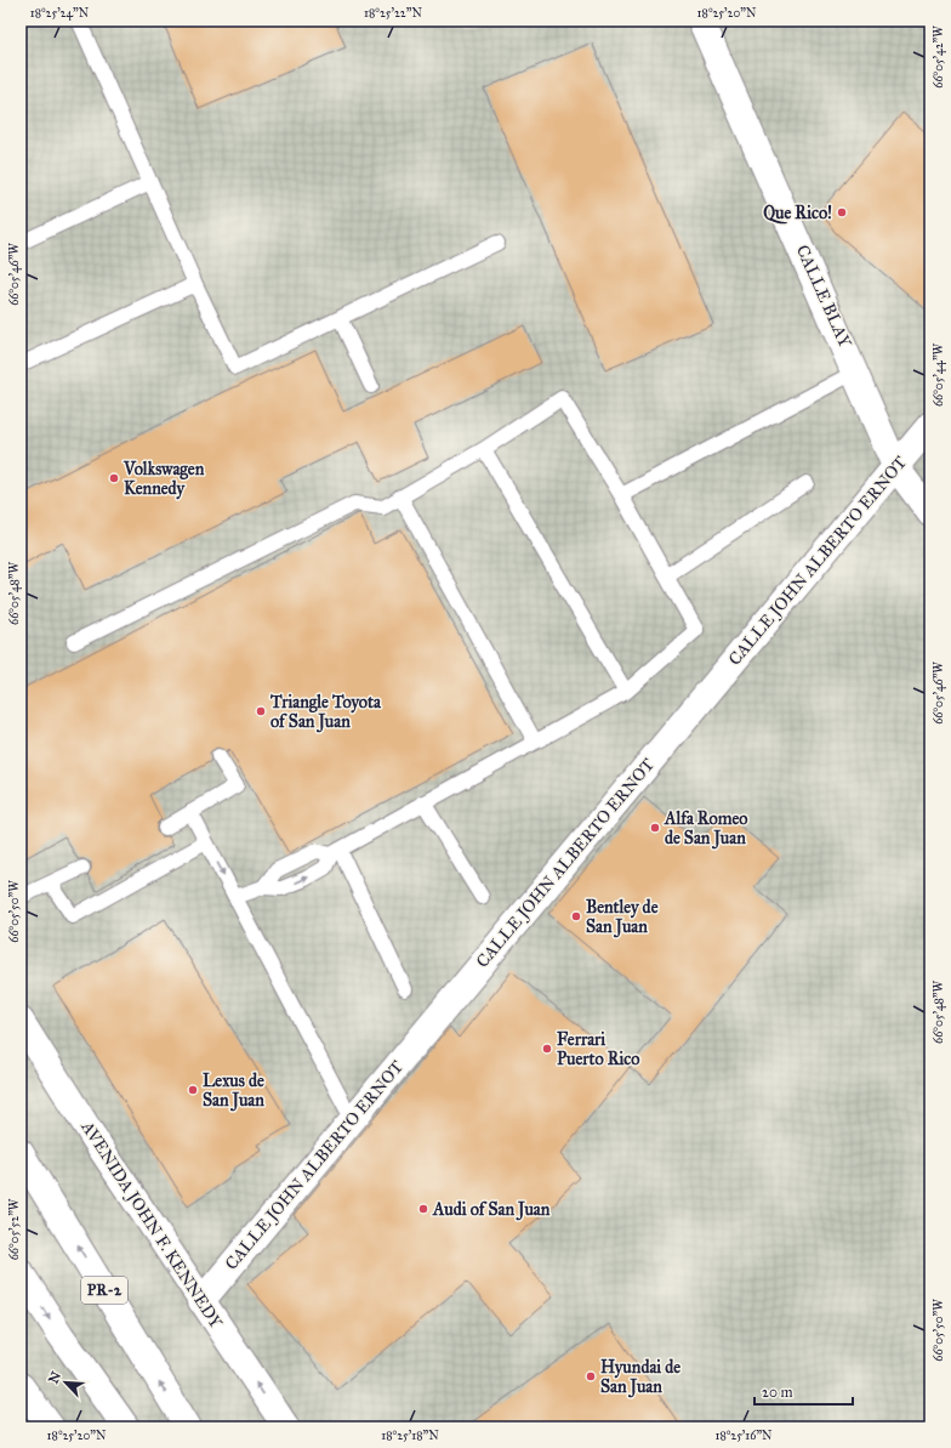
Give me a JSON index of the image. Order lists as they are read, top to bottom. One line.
{"streets":{"main road":["CALLE BLAY","CALLE JOHN ALBERTO ERNOT","AVENIDA JOHN F. KENNEDY","PR-2"]},"crossings":[["CALLE BLAY","CALLE JOHN ALBERTO ERNOT"],["CALLE JOHN ALBERTO ERNOT","AVENIDA JOHN F. KENNEDY"]],"places":["Que Rico!","Volkswagen Kennedy","Triangle Toyota of San Juan","Alfa Romeo de San Juan","Bentley de San Juan","Ferrari Puerto Rico","Lexus de San Juan","Audi of San Juan","Hyundai de San Juan"],"scale_bar":"20 m","north":"top left","coordinates":["18°25'24\"N","18°25'22\"N","18°25'20\"N","66°05'42\"W","66°05'46\"W","66°05'44\"W","66°05'48\"W","66°05'50\"W","66°05'52\"W","18°25'18\"N","18°25'16\"N"]}
